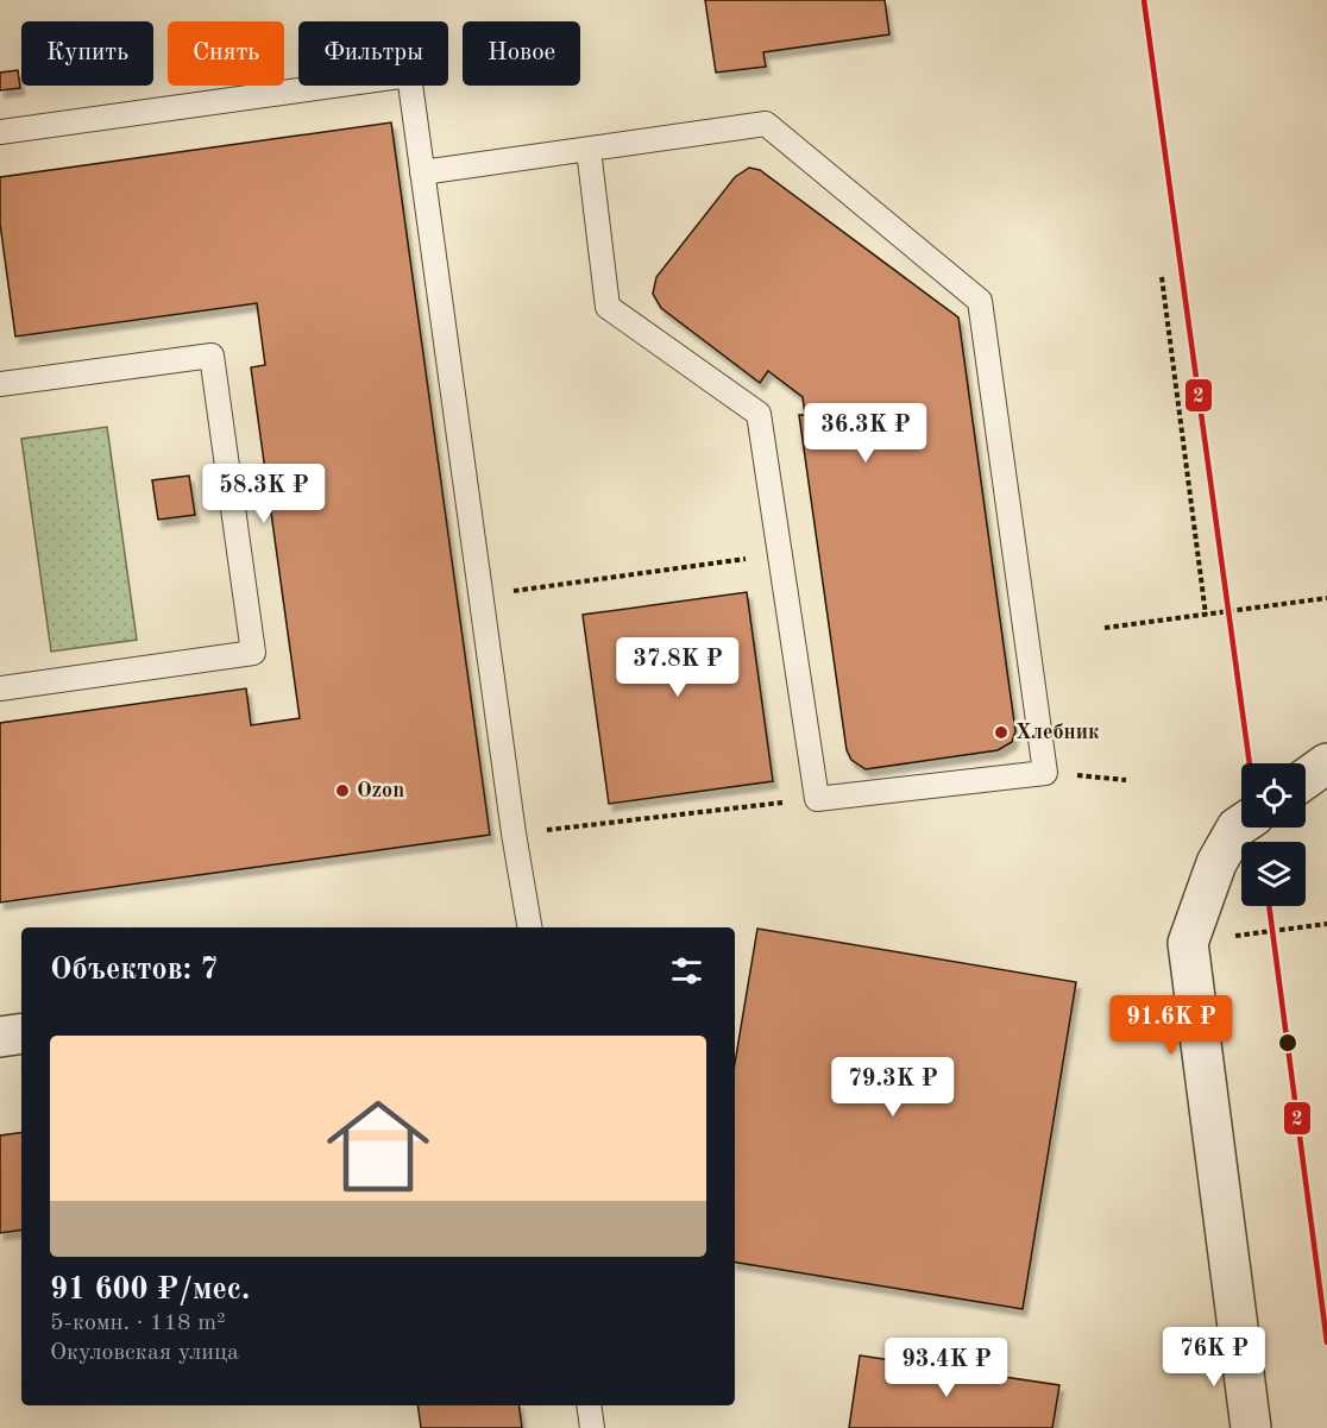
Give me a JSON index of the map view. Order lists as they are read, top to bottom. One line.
{"places":["Хлебник","Ozon"],"lines":["transit line 2"],"page":{"chip":["Купить","Снять","Фильтры","Новое"],"price":["36.3K ₽","58.3K ₽","37.8K ₽","91.6K ₽","79.3K ₽","76K ₽","93.4K ₽"],"heading":"Объектов: 7","list":[{"name":"91 600 ₽/мес.","note":"5-комн. · 118 m² · Окуловская улица"}]}}
